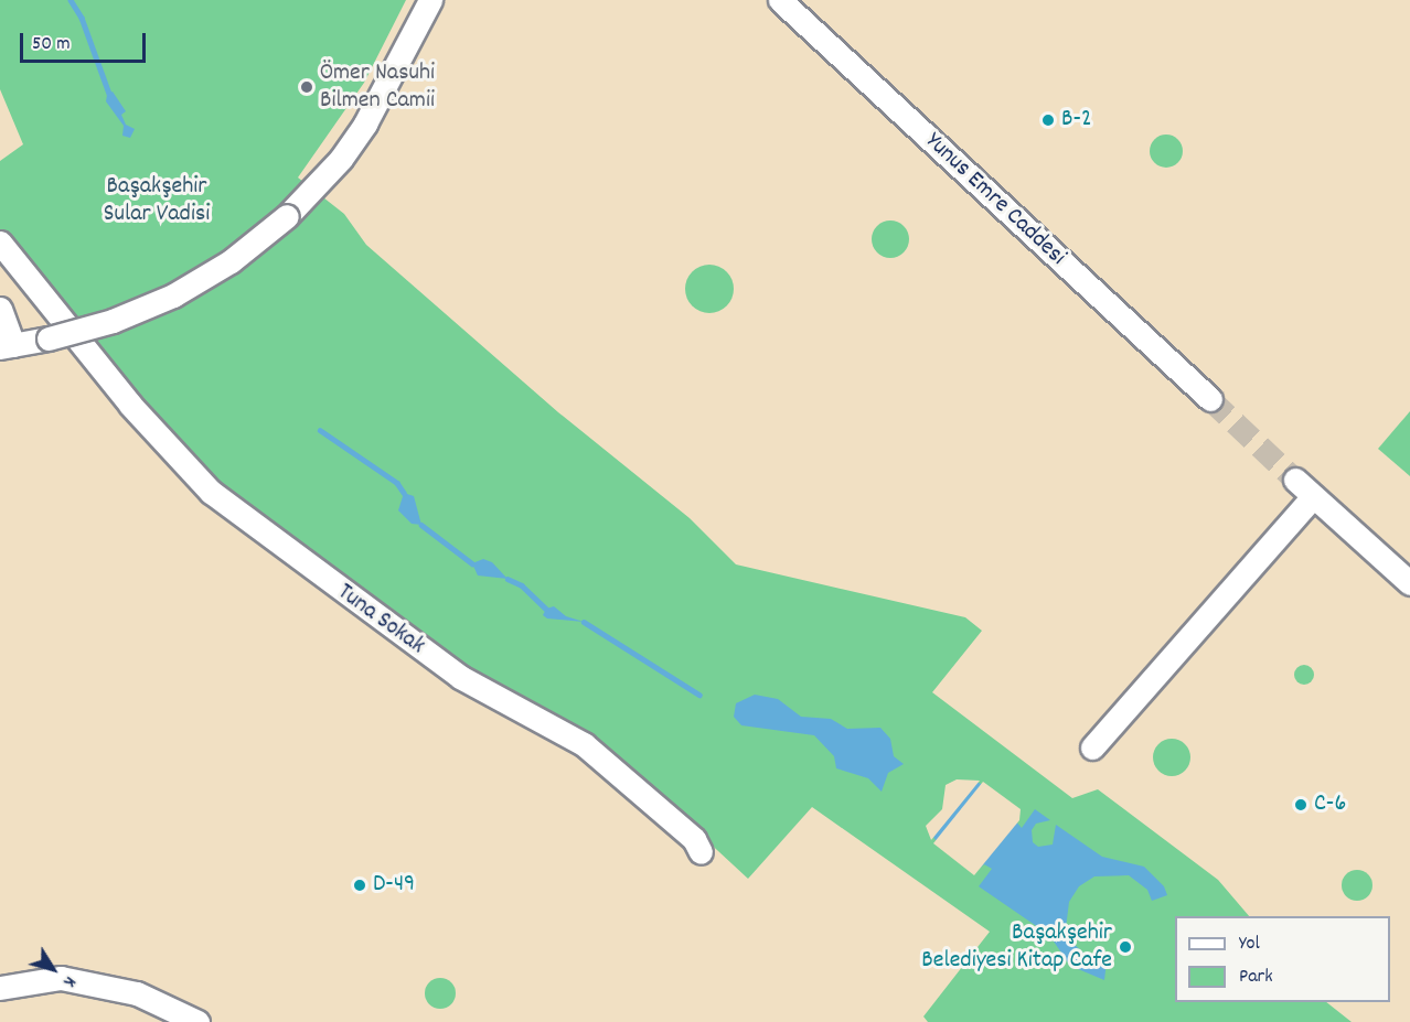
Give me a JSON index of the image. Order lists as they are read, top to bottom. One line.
{"streets":{"street":["Yunus Emre Caddesi","Tuna Sokak"]},"parks":["Başakşehir Sular Vadisi"],"places":["Ömer Nasuhi Bilmen Camii","B-2","C-6","D-49","Başakşehir Belediyesi Kitap Cafe"],"legend":["Yol","Park"],"scale_bar":"50 m","north":"bottom right"}
